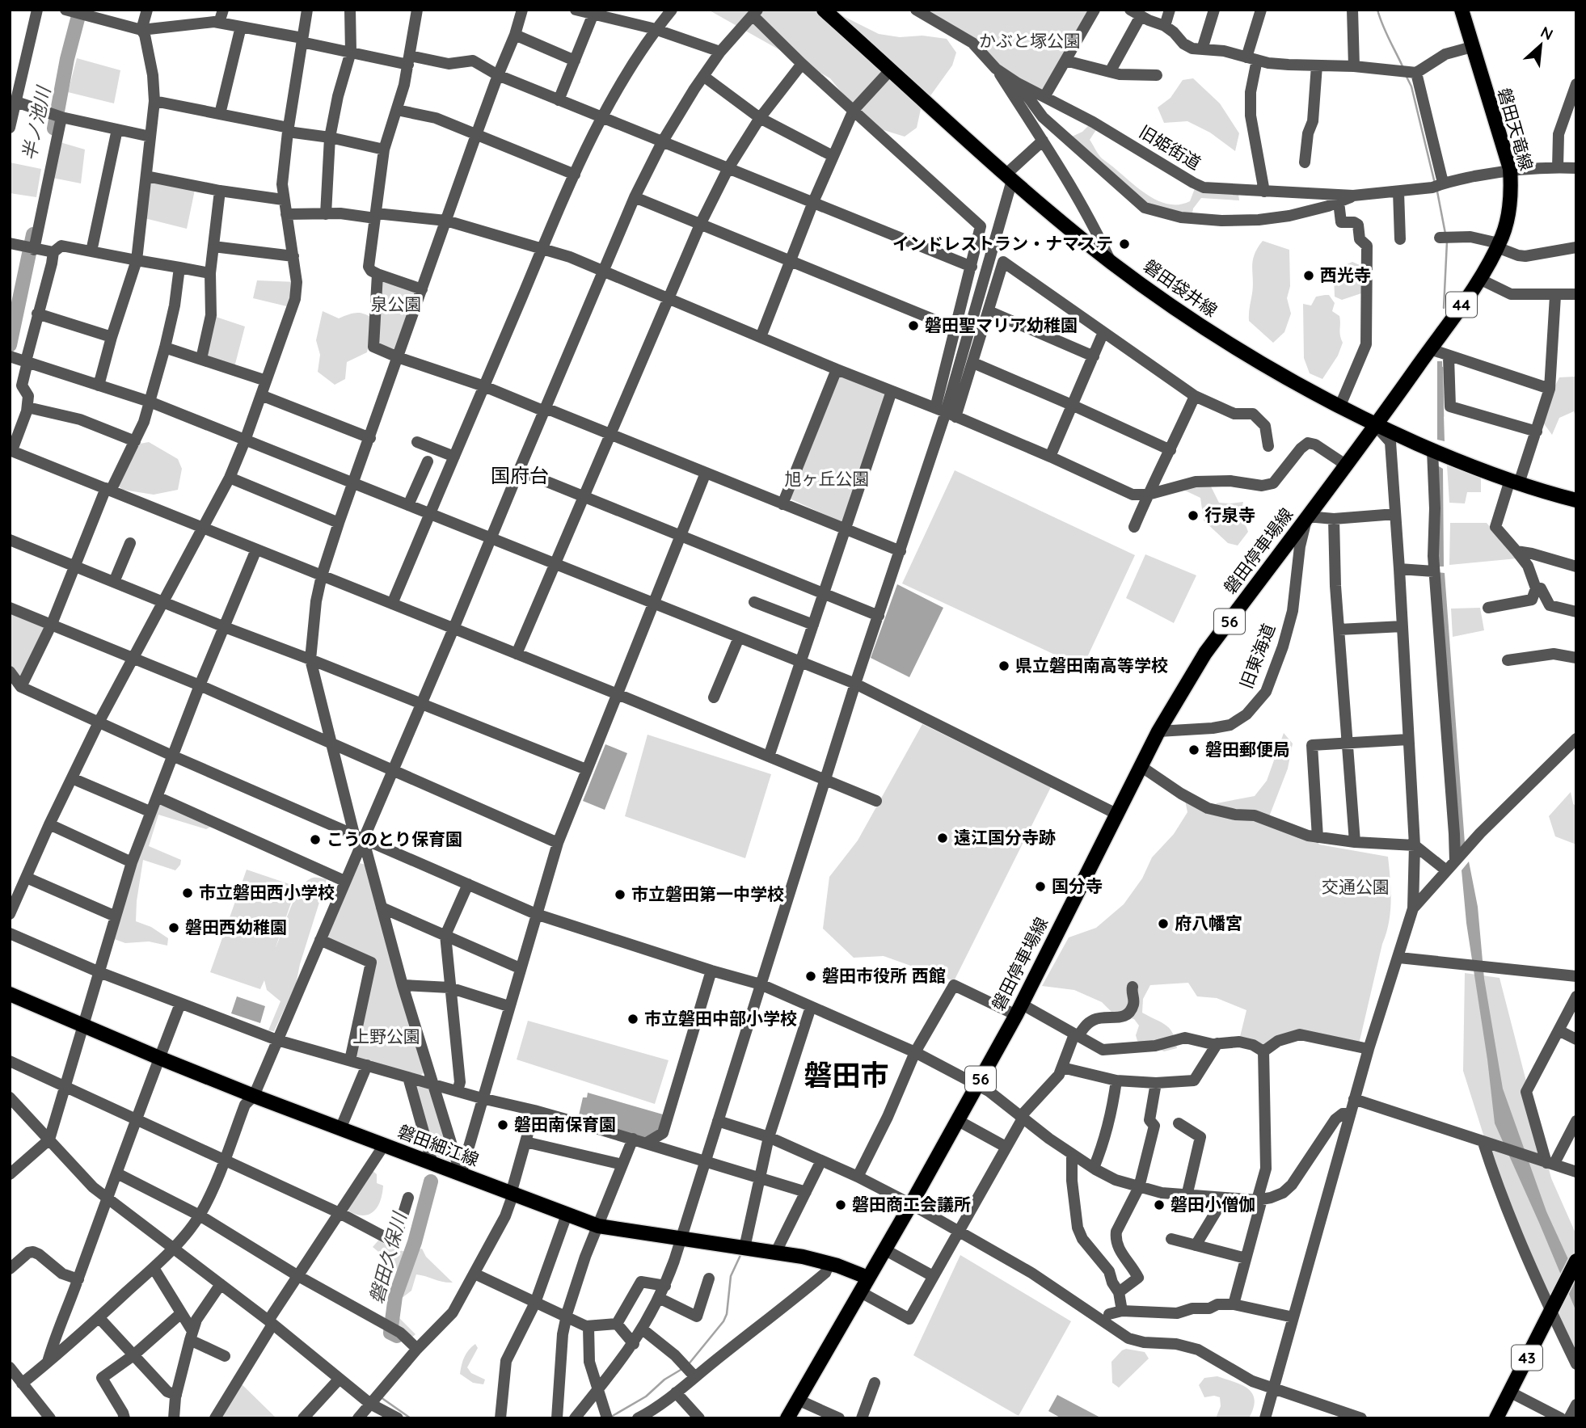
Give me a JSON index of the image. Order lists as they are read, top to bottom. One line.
{"streets":{"main road":["磐田天竜線","磐田袋井線","44","磐田停車場線","56","磐田細江線","43"],"street":["旧姫街道","旧東海道"]},"crossings":[["磐田天竜線","旧姫街道"],["磐田天竜線","磐田袋井線"],["磐田天竜線","磐田停車場線"],["磐田袋井線","磐田停車場線"],["磐田停車場線","旧東海道"],["磐田停車場線","磐田細江線"]],"districts":["国府台","磐田市"],"water":["半ノ池川","磐田久保川"],"parks":["かぶと塚公園","泉公園","旭ヶ丘公園","交通公園","上野公園"],"places":["インドレストラン・ナマステ","西光寺","磐田聖マリア幼稚園","行泉寺","県立磐田南高等学校","磐田郵便局","遠江国分寺跡","こうのとり保育園","国分寺","市立磐田西小学校","市立磐田第一中学校","府八幡宮","磐田西幼稚園","磐田市役所 西館","市立磐田中部小学校","磐田南保育園","磐田商工会議所","磐田小僧伽"],"north":"top right"}
